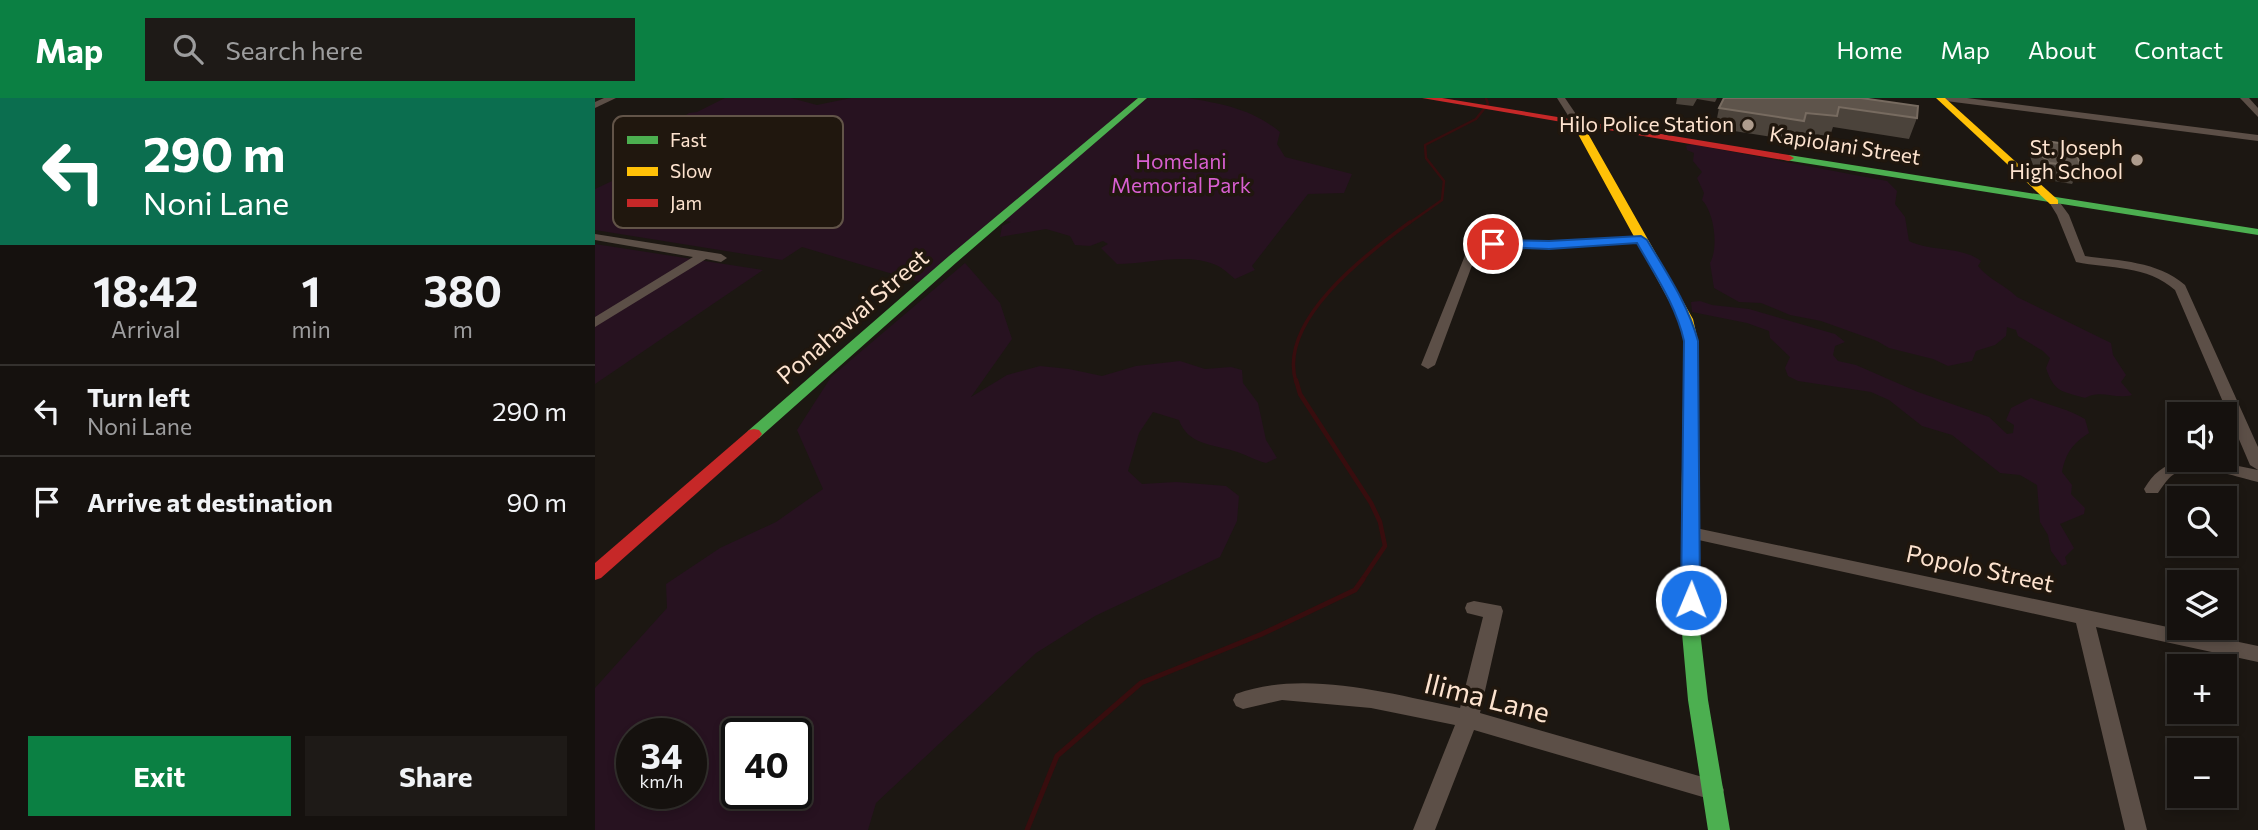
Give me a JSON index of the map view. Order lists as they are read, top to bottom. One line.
{"streets":{"street":["Kapiolani Street","Ponahawai Street","Popolo Street","Ilima Lane"]},"parks":["Homelani Memorial Park"],"places":["Hilo Police Station","St. Joseph High School"],"legend":["Fast","Slow","Jam"],"page":{"header":"Map","search":"Search here","nav":["Home","Map","About","Contact"],"turn":["290 m","Noni Lane"],"eta":["18:42","Arrival","1","min","380","m"],"list":[{"name":"Turn left","note":"Noni Lane","value":"290 m"},{"name":"Arrive at destination","value":"90 m"}],"map_buttons":["+","−"],"speed":"34 km/h","limit":"40","buttons":["Exit","Share"]}}
